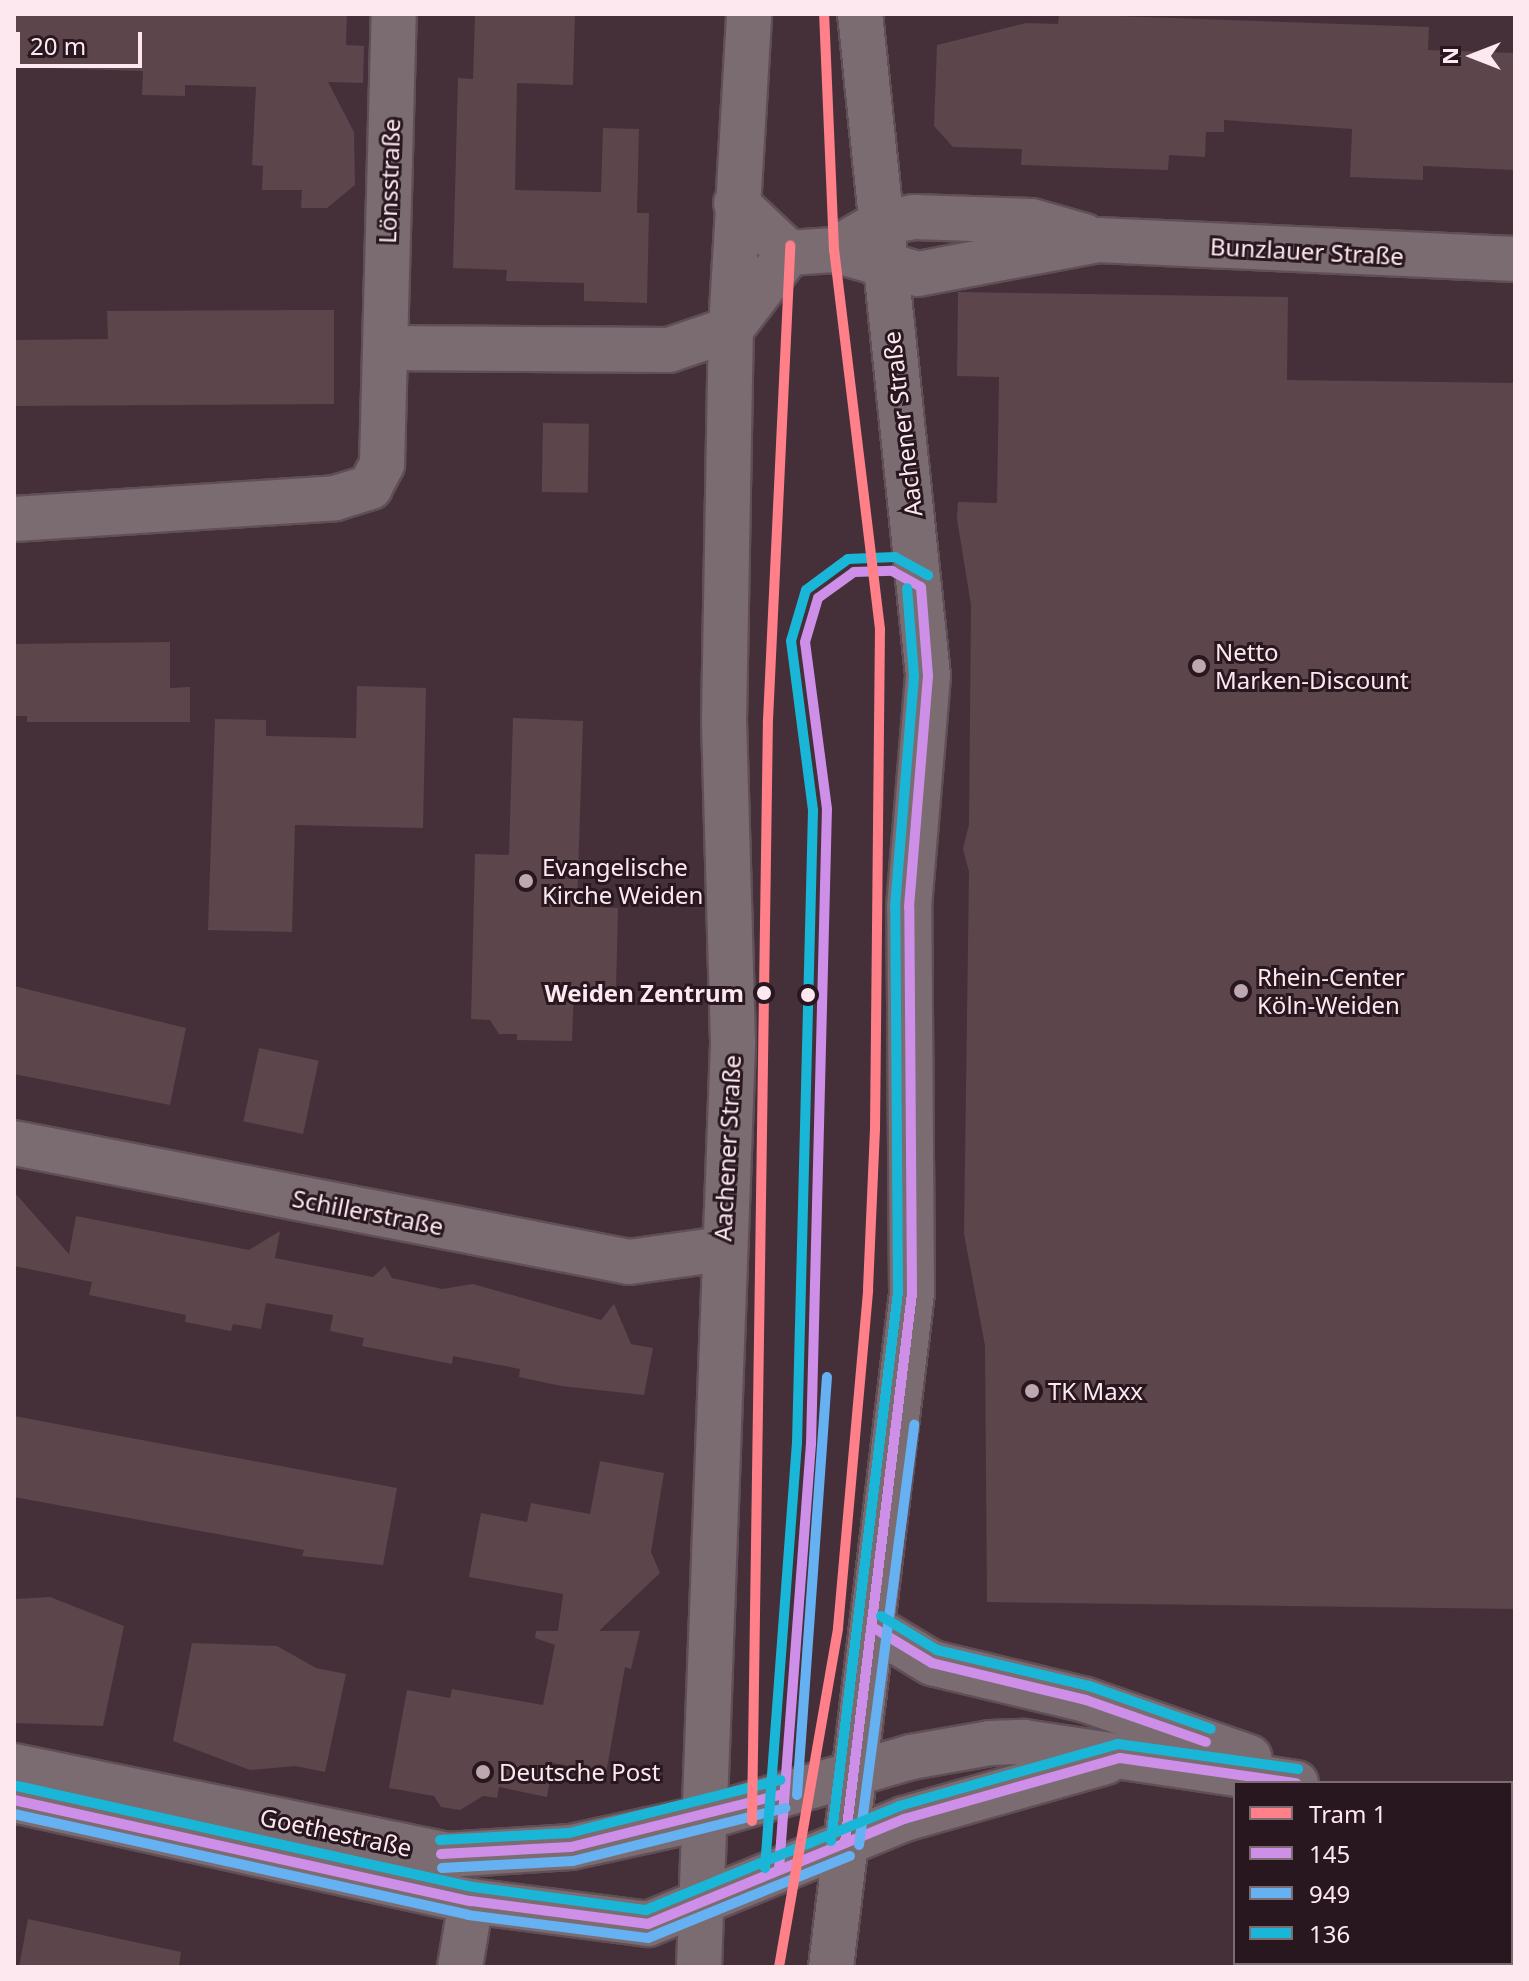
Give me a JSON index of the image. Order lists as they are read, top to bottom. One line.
{"streets":{"street":["Lönsstraße","Bunzlauer Straße","Aachener Straße","Schillerstraße","Goethestraße"]},"crossings":[["Bunzlauer Straße","Aachener Straße"],["Aachener Straße","Schillerstraße"],["Aachener Straße","Goethestraße"]],"places":["Netto Marken-Discount","Evangelische Kirche Weiden","Rhein-Center Köln-Weiden","Weiden Zentrum","TK Maxx","Deutsche Post"],"lines":["tram line 1","transit line 136","transit line 145","transit line 949"],"legend":["Tram 1","145","949","136"],"scale_bar":"20 m","north":"left"}
